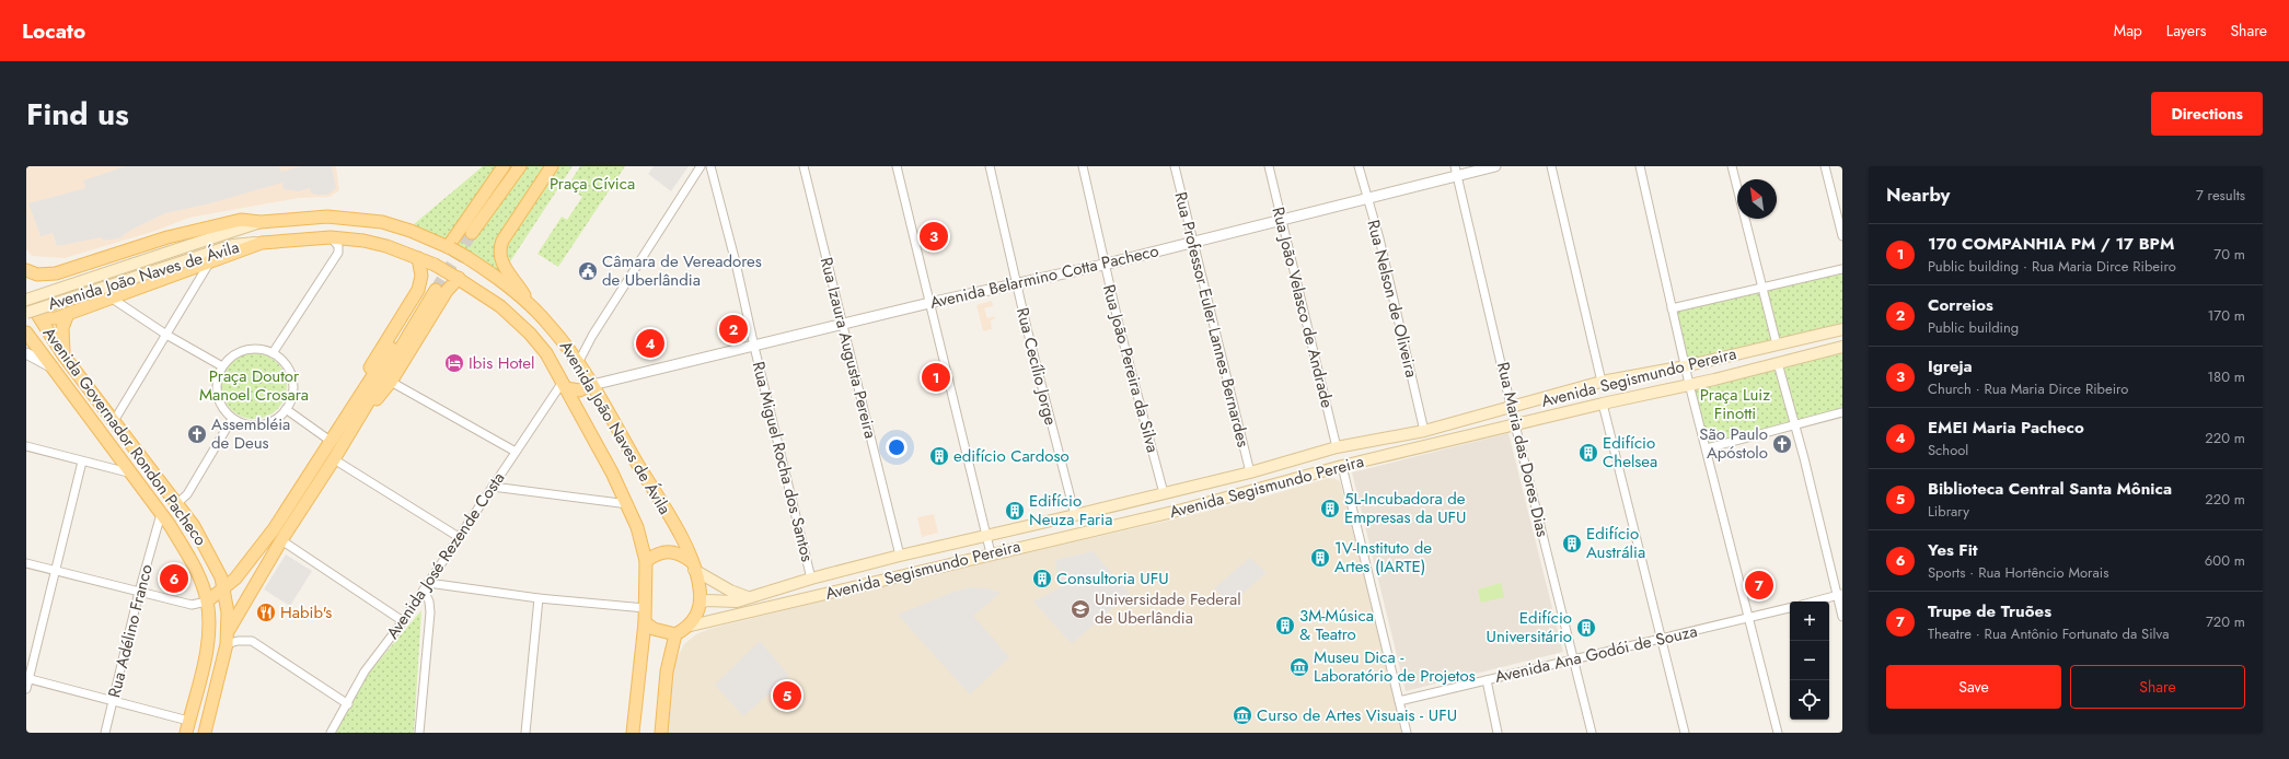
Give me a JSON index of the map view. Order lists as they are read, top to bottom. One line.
{"streets":{"main road":["Avenida João Naves de Ávila","Avenida Segismundo Pereira","Avenida Governador Rondon Pacheco"],"street":["Avenida Belarmino Cotta Pacheco","Rua Nelson de Oliveira","Rua João Velasco de Andrade","Rua Professor Euler Lannes Bernardes","Rua Izaura Augusta Pereira","Rua Cecílio Jorge","Rua João Pereira da Silva","Rua Maria das Dores Dias","Rua Miguel Rocha dos Santos","Avenida José Rezende Costa","Rua Adélino Franco","Avenida Ana Godói de Souza"]},"crossings":[["Avenida João Naves de Ávila","Avenida Belarmino Cotta Pacheco"],["Avenida João Naves de Ávila","Avenida Segismundo Pereira"],["Avenida João Naves de Ávila","Avenida Governador Rondon Pacheco"],["Avenida João Naves de Ávila","Avenida José Rezende Costa"],["Avenida Belarmino Cotta Pacheco","Rua Nelson de Oliveira"],["Avenida Belarmino Cotta Pacheco","Rua João Velasco de Andrade"],["Avenida Belarmino Cotta Pacheco","Rua Professor Euler Lannes Bernardes"],["Avenida Belarmino Cotta Pacheco","Rua Izaura Augusta Pereira"],["Avenida Belarmino Cotta Pacheco","Rua Cecílio Jorge"],["Avenida Belarmino Cotta Pacheco","Rua João Pereira da Silva"],["Avenida Belarmino Cotta Pacheco","Rua Maria das Dores Dias"],["Avenida Belarmino Cotta Pacheco","Rua Miguel Rocha dos Santos"],["Rua Nelson de Oliveira","Avenida Segismundo Pereira"],["Rua João Velasco de Andrade","Avenida Segismundo Pereira"],["Rua Professor Euler Lannes Bernardes","Avenida Segismundo Pereira"],["Rua Izaura Augusta Pereira","Avenida Segismundo Pereira"],["Rua Cecílio Jorge","Avenida Segismundo Pereira"],["Rua João Pereira da Silva","Avenida Segismundo Pereira"],["Avenida Segismundo Pereira","Rua Maria das Dores Dias"],["Avenida Segismundo Pereira","Rua Miguel Rocha dos Santos"],["Avenida Governador Rondon Pacheco","Rua Adélino Franco"],["Rua Maria das Dores Dias","Avenida Ana Godói de Souza"]],"parks":["Praça Cívica","Praça Doutor Manoel Crosara","Praça Luiz Finotti"],"places":{"public building":["Câmara de Vereadores de Uberlândia"],"hotel":["Ibis Hotel"],"church":["Assembléia de Deus","São Paulo Apóstolo"],"building":["Edifício Chelsea","edifício Cardoso","5L-Incubadora de Empresas da UFU","Edifício Neuza Faria","Edifício Austrália","1V-Instituto de Artes (IARTE)","Consultoria UFU","3M-Música & Teatro","Edifício Universitário"],"school or university":["Universidade Federal de Uberlândia"],"restaurant":["Habib's"],"museum":["Museu Dica - Laboratório de Projetos","Curso de Artes Visuais - UFU"]},"north":"top left","page":{"header":"Locato","nav":["Map","Layers","Share"],"title":"Find us","buttons":["Directions",["Save","Share"]],"heading":["Nearby","7 results"],"pins":["3","2","4","1","6","7","5"],"list":[{"mark":"1","name":"170 COMPANHIA PM / 17 BPM","note":"Public building · Rua Maria Dirce Ribeiro","value":"70 m"},{"mark":"2","name":"Correios","note":"Public building","value":"170 m"},{"mark":"3","name":"Igreja","note":"Church · Rua Maria Dirce Ribeiro","value":"180 m"},{"mark":"4","name":"EMEI Maria Pacheco","note":"School","value":"220 m"},{"mark":"5","name":"Biblioteca Central Santa Mônica","note":"Library","value":"220 m"},{"mark":"6","name":"Yes Fit","note":"Sports · Rua Hortêncio Morais","value":"600 m"},{"mark":"7","name":"Trupe de Truões","note":"Theatre · Rua Antônio Fortunato da Silva","value":"720 m"}],"map_buttons":["+","−"]}}
